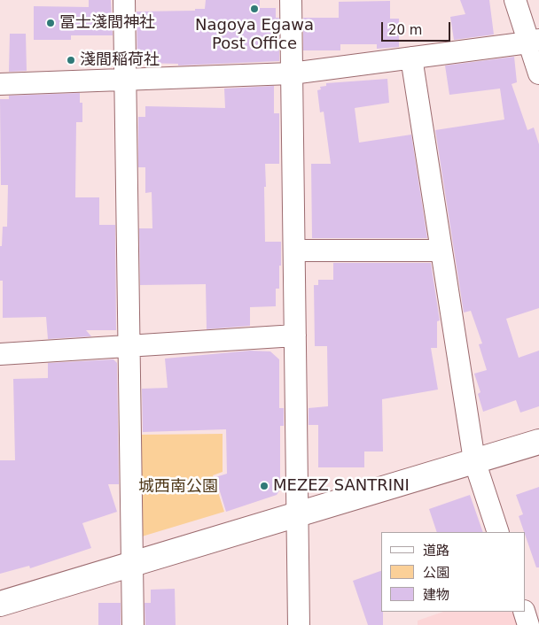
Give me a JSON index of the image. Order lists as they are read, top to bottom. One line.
{"parks":["城西南公園"],"places":["Nagoya Egawa Post Office","冨士淺間神社","淺間稲荷社","MEZEZ SANTRINI"],"legend":["道路","公園","建物"],"scale_bar":"20 m"}
